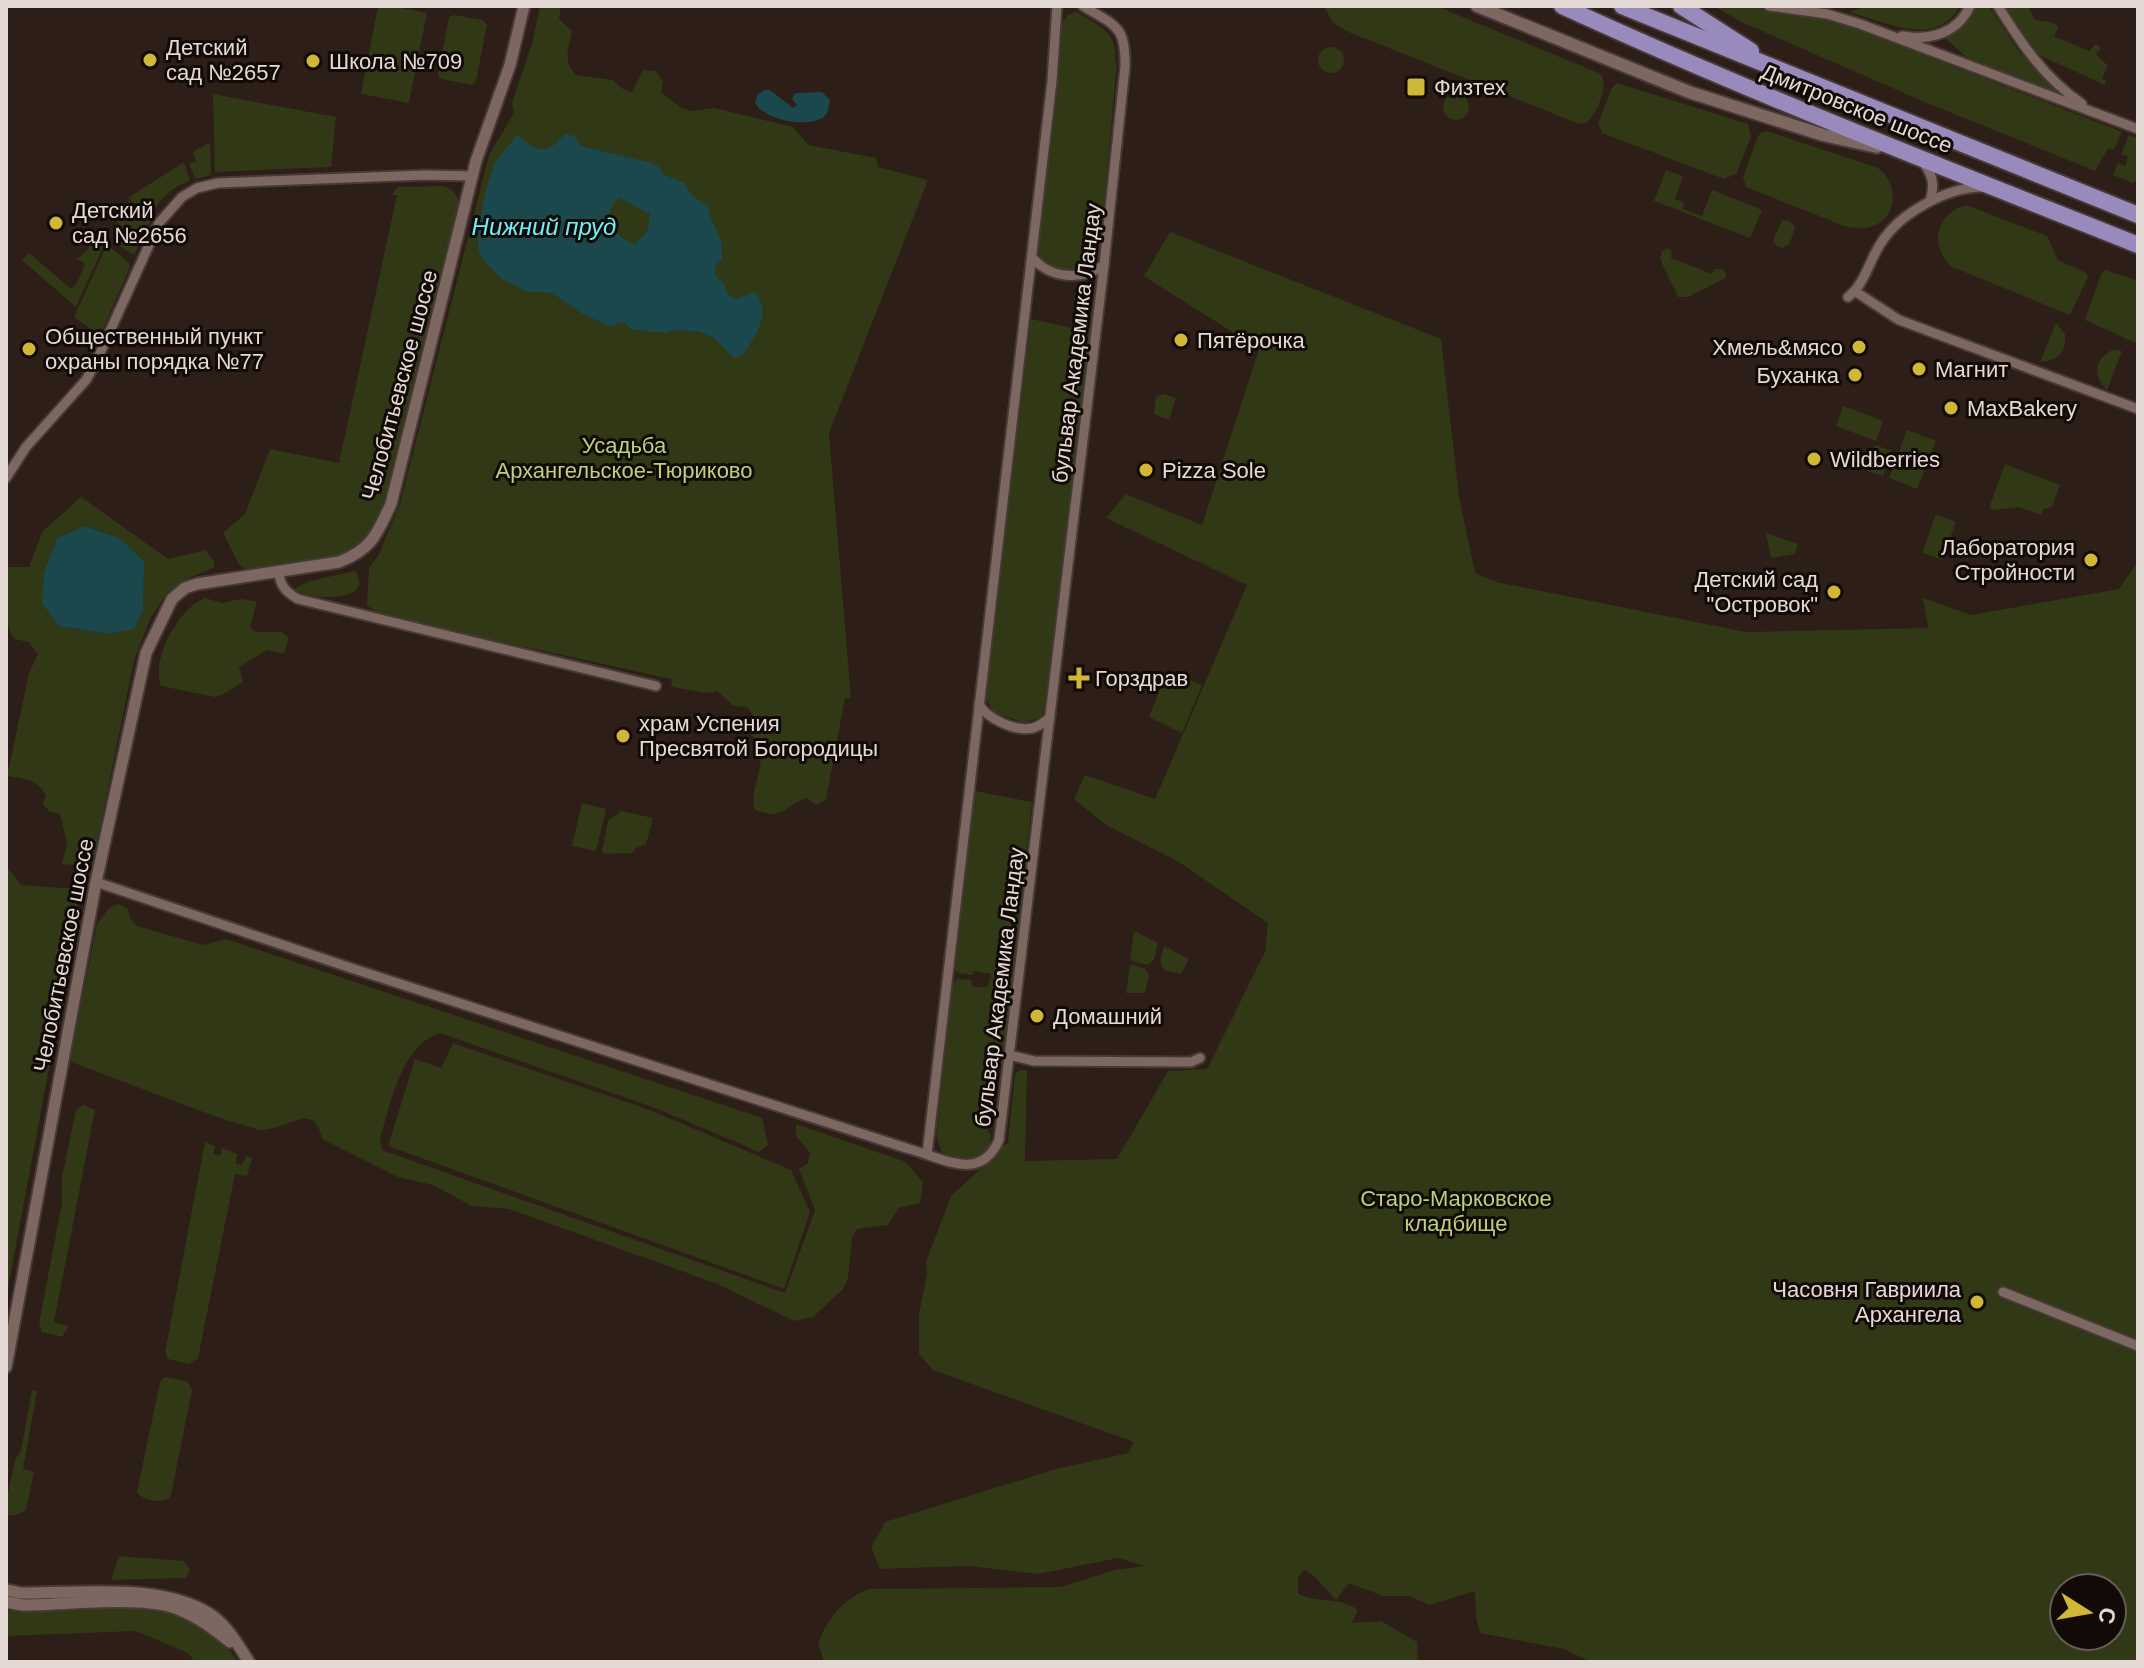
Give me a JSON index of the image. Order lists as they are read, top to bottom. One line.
{"streets":{"highway":["Дмитровское шоссе"],"street":["бульвар Академика Ландау","Челобитьевское шоссе"]},"water":["Нижний пруд"],"parks":["Усадьба Архангельское-Тюриково","Старо-Марковское кладбище"],"places":{"other":["Детский сад №2657","Школа №709","Детский сад №2656","Пятёрочка","Хмель&мясо","Общественный пункт охраны порядка №77","Магнит","Буханка","MaxBakery","Wildberries","Pizza Sole","Лаборатория Стройности","Детский сад \"Островок\"","храм Успения Пресвятой Богородицы","Домашний","Часовня Гавриила Архангела"],"transit":["Физтех"],"health":["Горздрав"]},"north":"right"}
